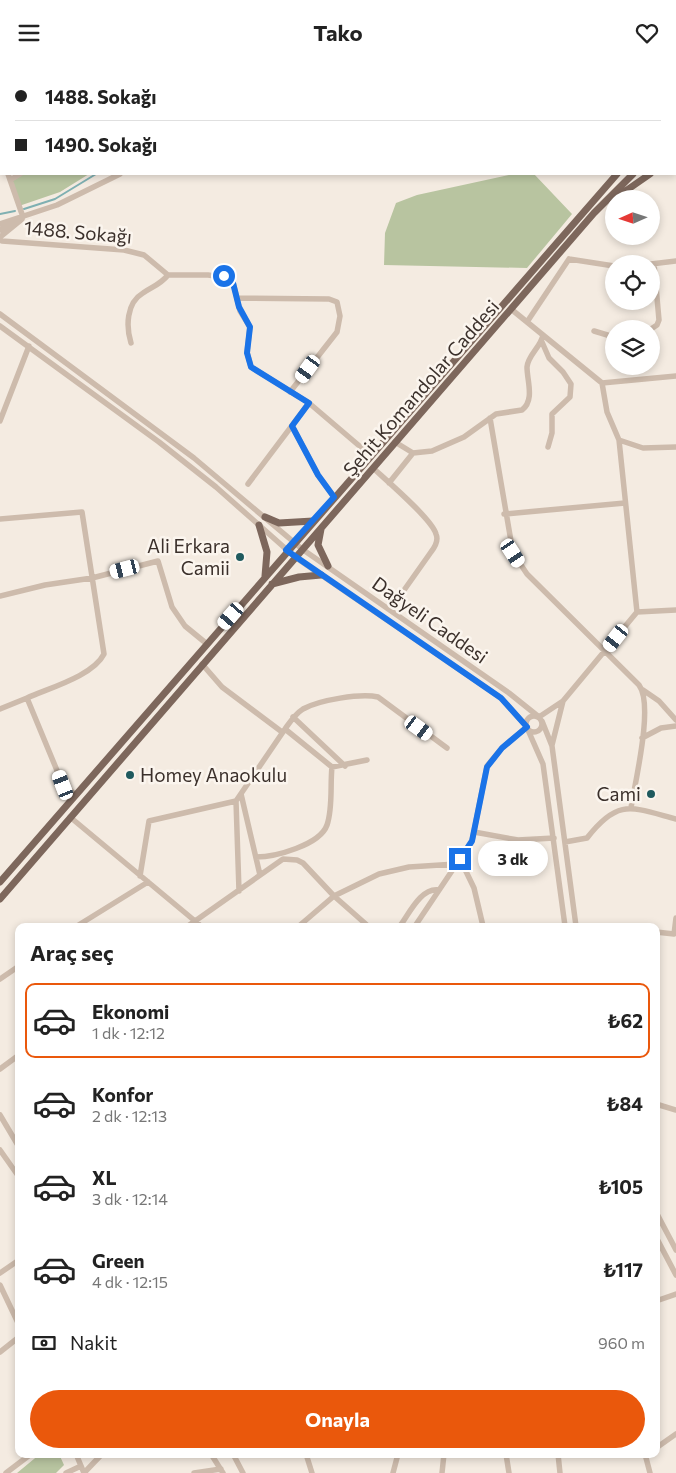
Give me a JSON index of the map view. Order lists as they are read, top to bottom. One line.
{"streets":{"main road":["Şehit Komandolar Caddesi"],"street":["1488. Sokağı","Dağyeli Caddesi"]},"crossings":[["Şehit Komandolar Caddesi","Dağyeli Caddesi"]],"places":["Ali Erkara Camii","Homey Anaokulu","Cami"],"north":"left","page":{"header":"Tako","banner":["1488. Sokağı","1490. Sokağı"],"bubble":"3 dk","heading":"Araç seç","list":[{"name":"Ekonomi","note":"1 dk · 12:12","value":"₺62"},{"name":"Konfor","note":"2 dk · 12:13","value":"₺84"},{"name":"XL","note":"3 dk · 12:14","value":"₺105"},{"name":"Green","note":"4 dk · 12:15","value":"₺117"}],"pay":["Nakit","960 m"],"buttons":"Onayla"}}
